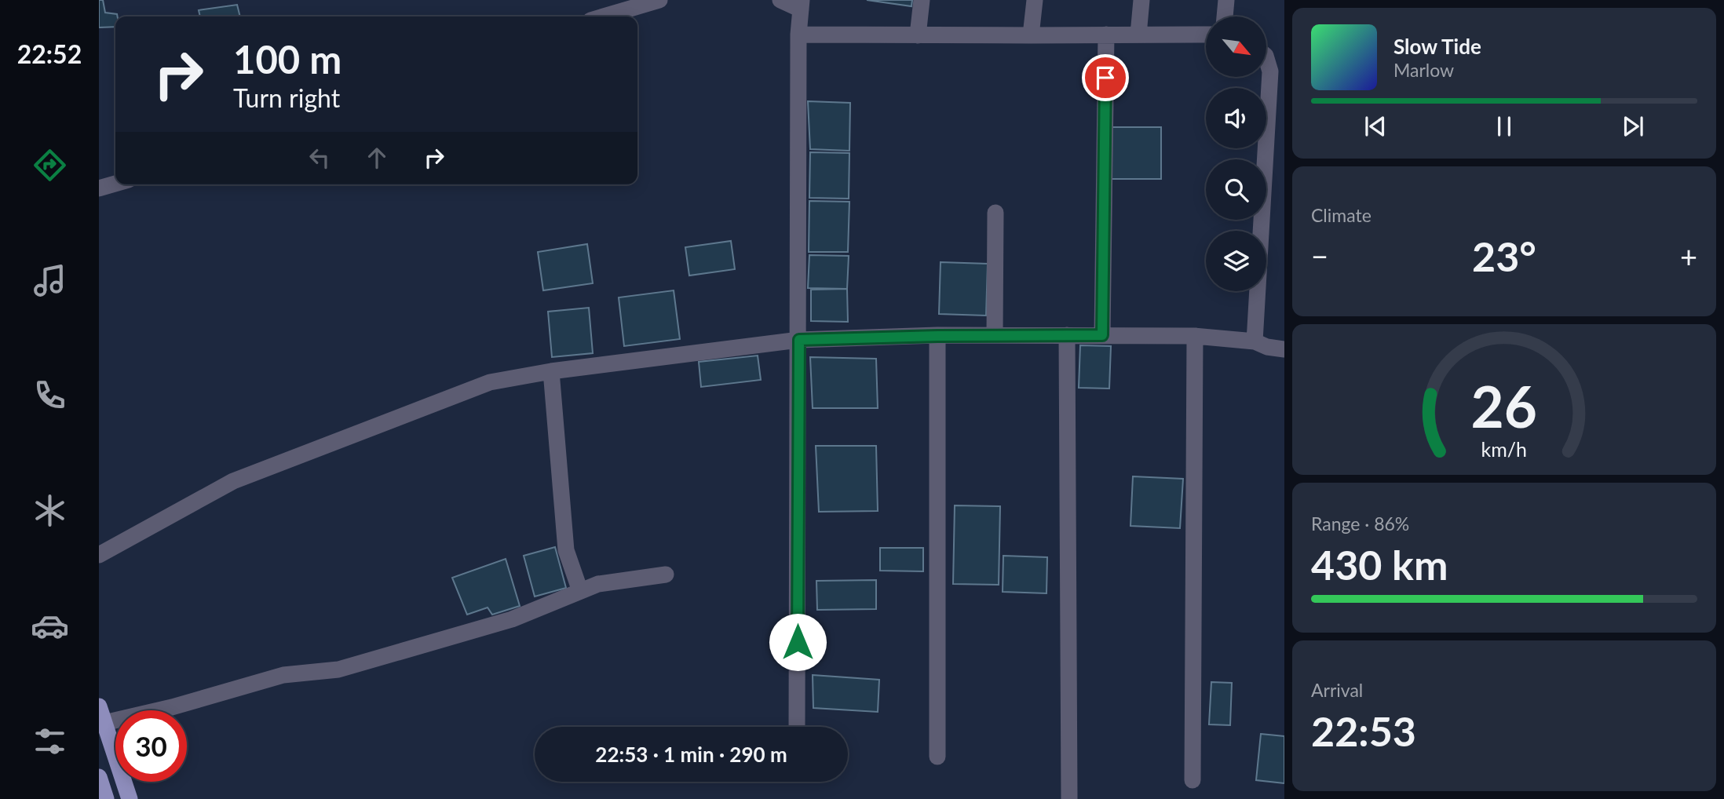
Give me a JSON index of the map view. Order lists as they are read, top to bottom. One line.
{"north":"bottom right","page":{"tabs":"22:52","turn":["100 m","Turn right"],"song":["Slow Tide","Marlow"],"tile":["Climate",["Range · 86%","430 km"],["Arrival","22:53"]],"heat":["−","23°","+"],"limit":"30","trip":"22:53 · 1 min · 290 m","gauge":["26","km/h"]}}
